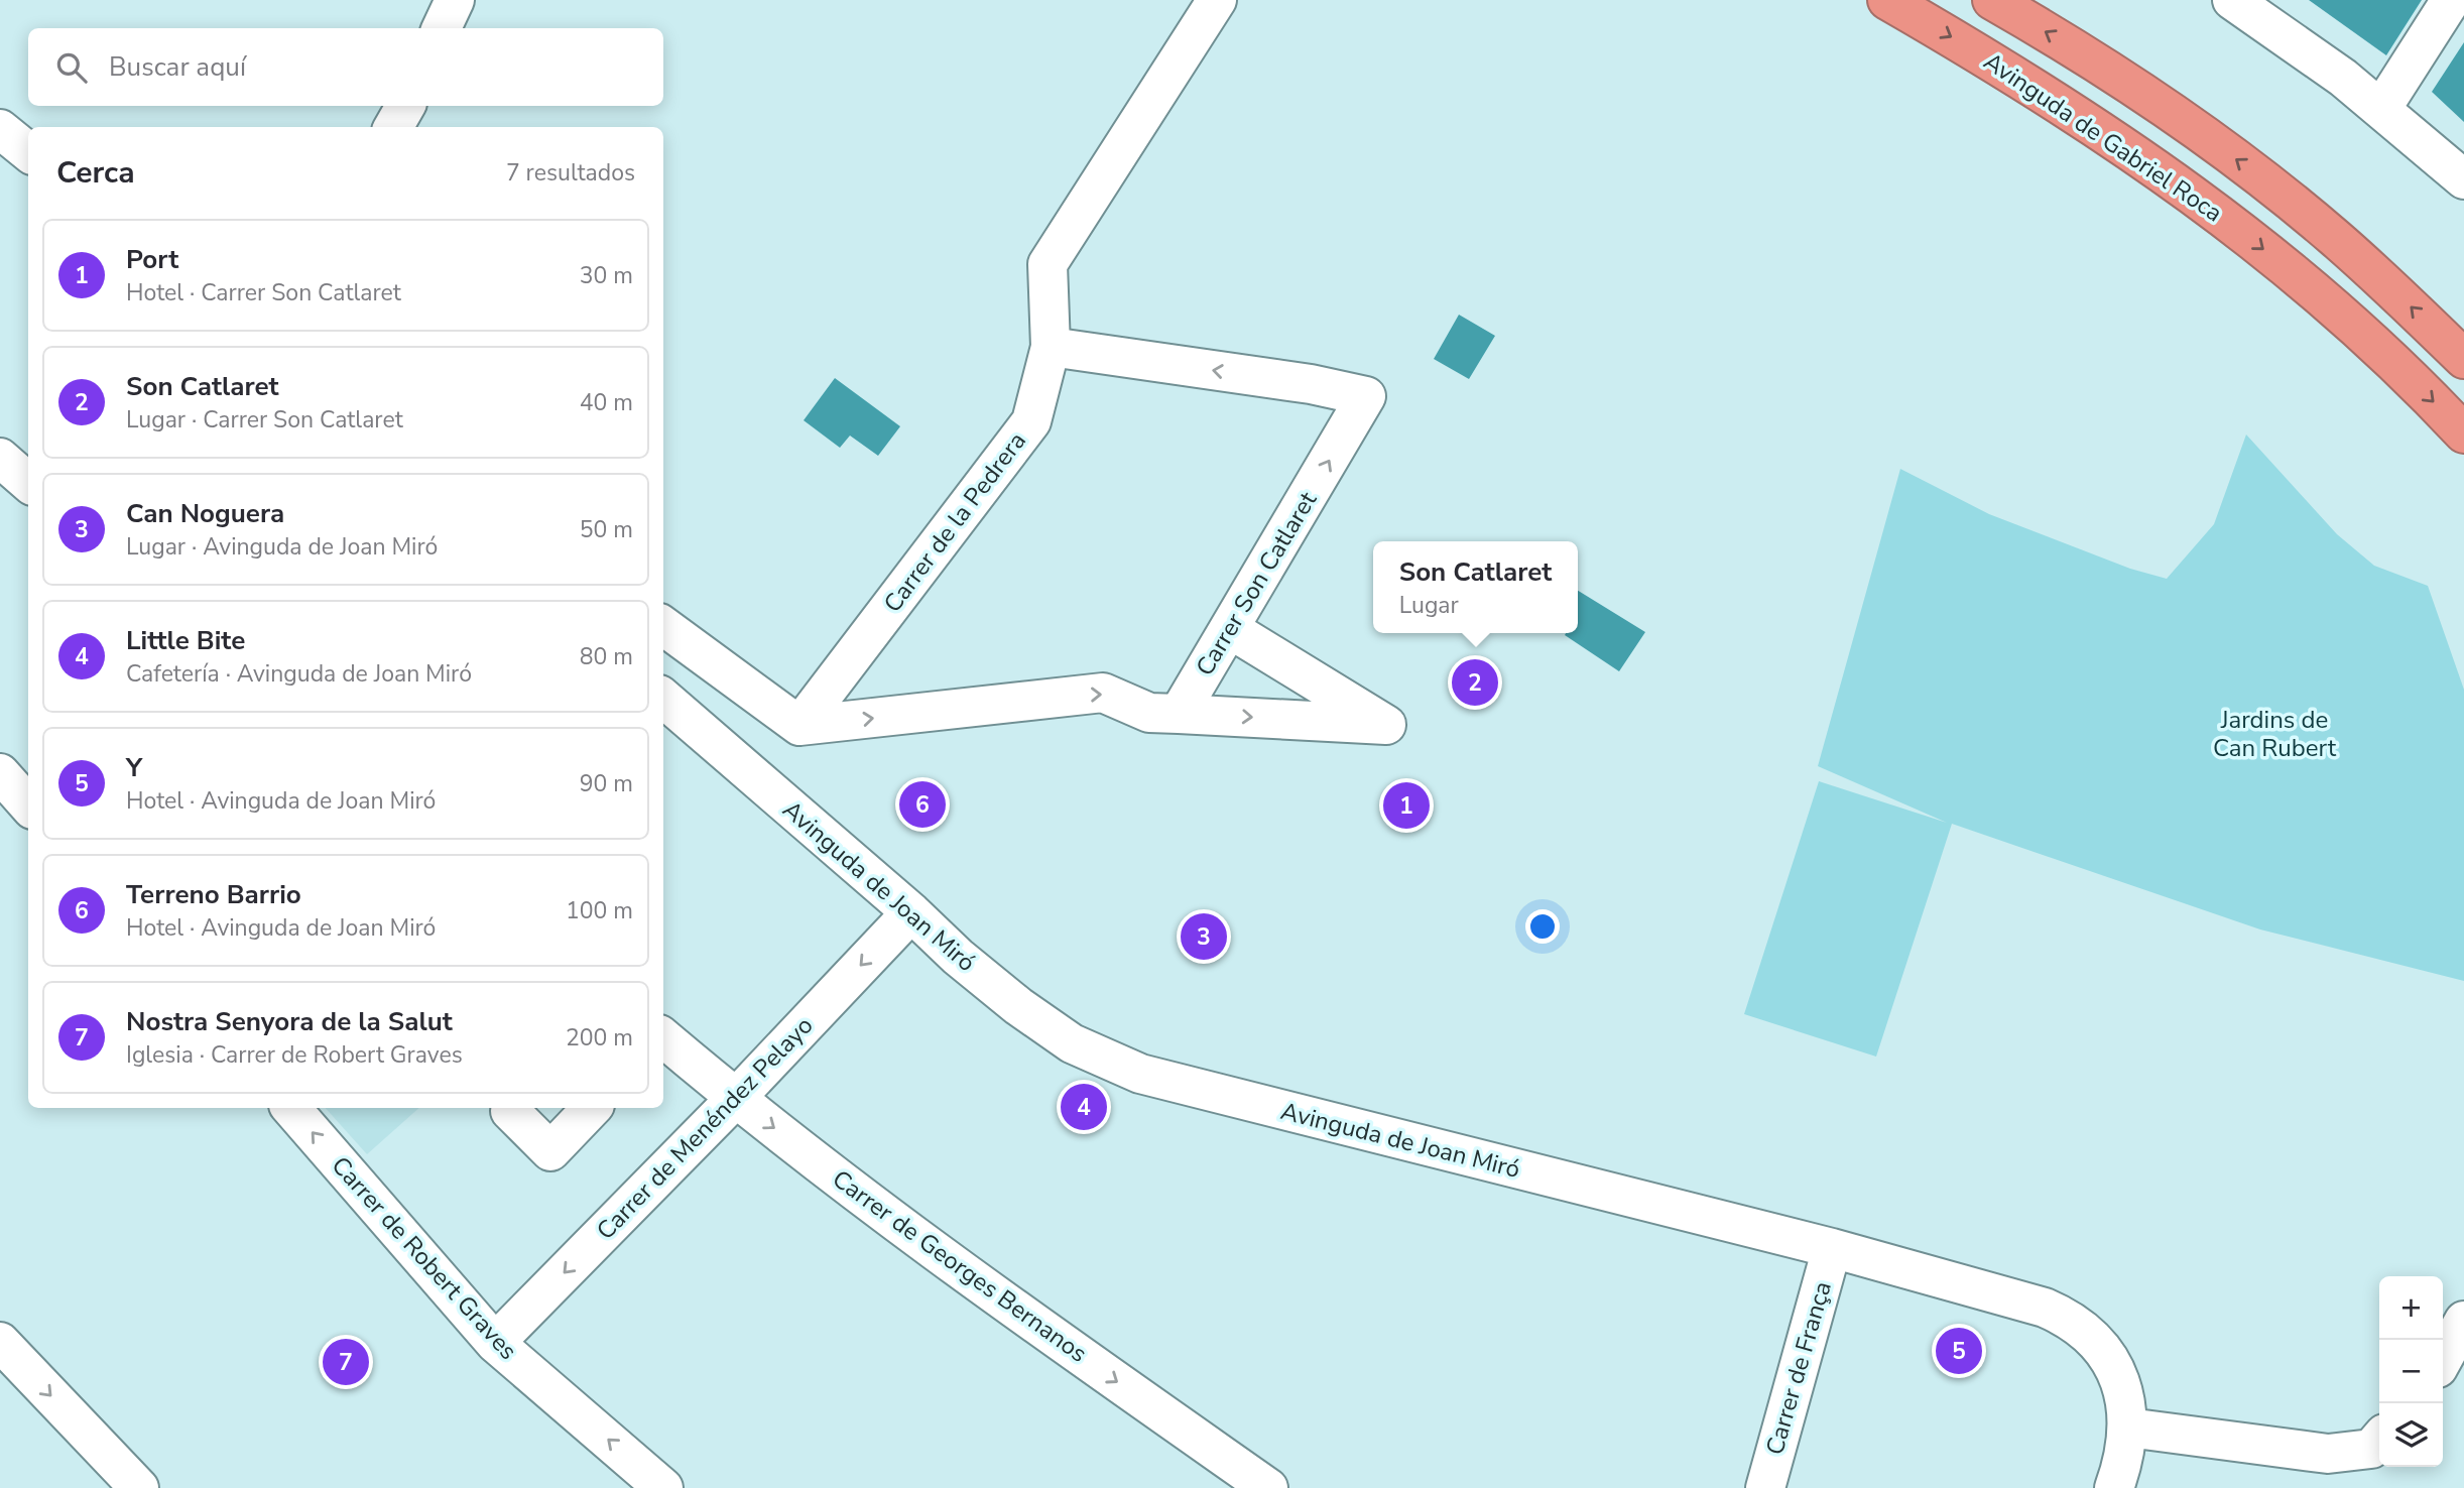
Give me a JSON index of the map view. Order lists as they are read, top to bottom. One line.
{"streets":{"highway":["Avinguda de Gabriel Roca"],"street":["Carrer de la Pedrera","Carrer Son Catlaret","Avinguda de Joan Miró","Carrer de Menéndez Pelayo","Carrer de Robert Graves","Carrer de Georges Bernanos","Carrer de França"]},"crossings":[["Carrer de la Pedrera","Carrer Son Catlaret"],["Avinguda de Joan Miró","Carrer de Menéndez Pelayo"],["Avinguda de Joan Miró","Carrer de França"],["Carrer de Menéndez Pelayo","Carrer de Robert Graves"],["Carrer de Menéndez Pelayo","Carrer de Georges Bernanos"]],"one_way":["Carrer de Menéndez Pelayo","Carrer de Robert Graves","Carrer de Georges Bernanos"],"parks":["Jardins de Can Rubert"],"page":{"search":"Buscar aquí","heading":["Cerca","7 resultados"],"list":[{"mark":"1","name":"Port","note":"Hotel · Carrer Son Catlaret","value":"30 m"},{"mark":"2","name":"Son Catlaret","note":"Lugar · Carrer Son Catlaret","value":"40 m"},{"mark":"3","name":"Can Noguera","note":"Lugar · Avinguda de Joan Miró","value":"50 m"},{"mark":"4","name":"Little Bite","note":"Cafetería · Avinguda de Joan Miró","value":"80 m"},{"mark":"5","name":"Y","note":"Hotel · Avinguda de Joan Miró","value":"90 m"},{"mark":"6","name":"Terreno Barrio","note":"Hotel · Avinguda de Joan Miró","value":"100 m"},{"mark":"7","name":"Nostra Senyora de la Salut","note":"Iglesia · Carrer de Robert Graves","value":"200 m"}],"popup":["Son Catlaret","Lugar"],"pins":["2","6","1","3","4","5","7"],"map_buttons":["+","−"]}}
